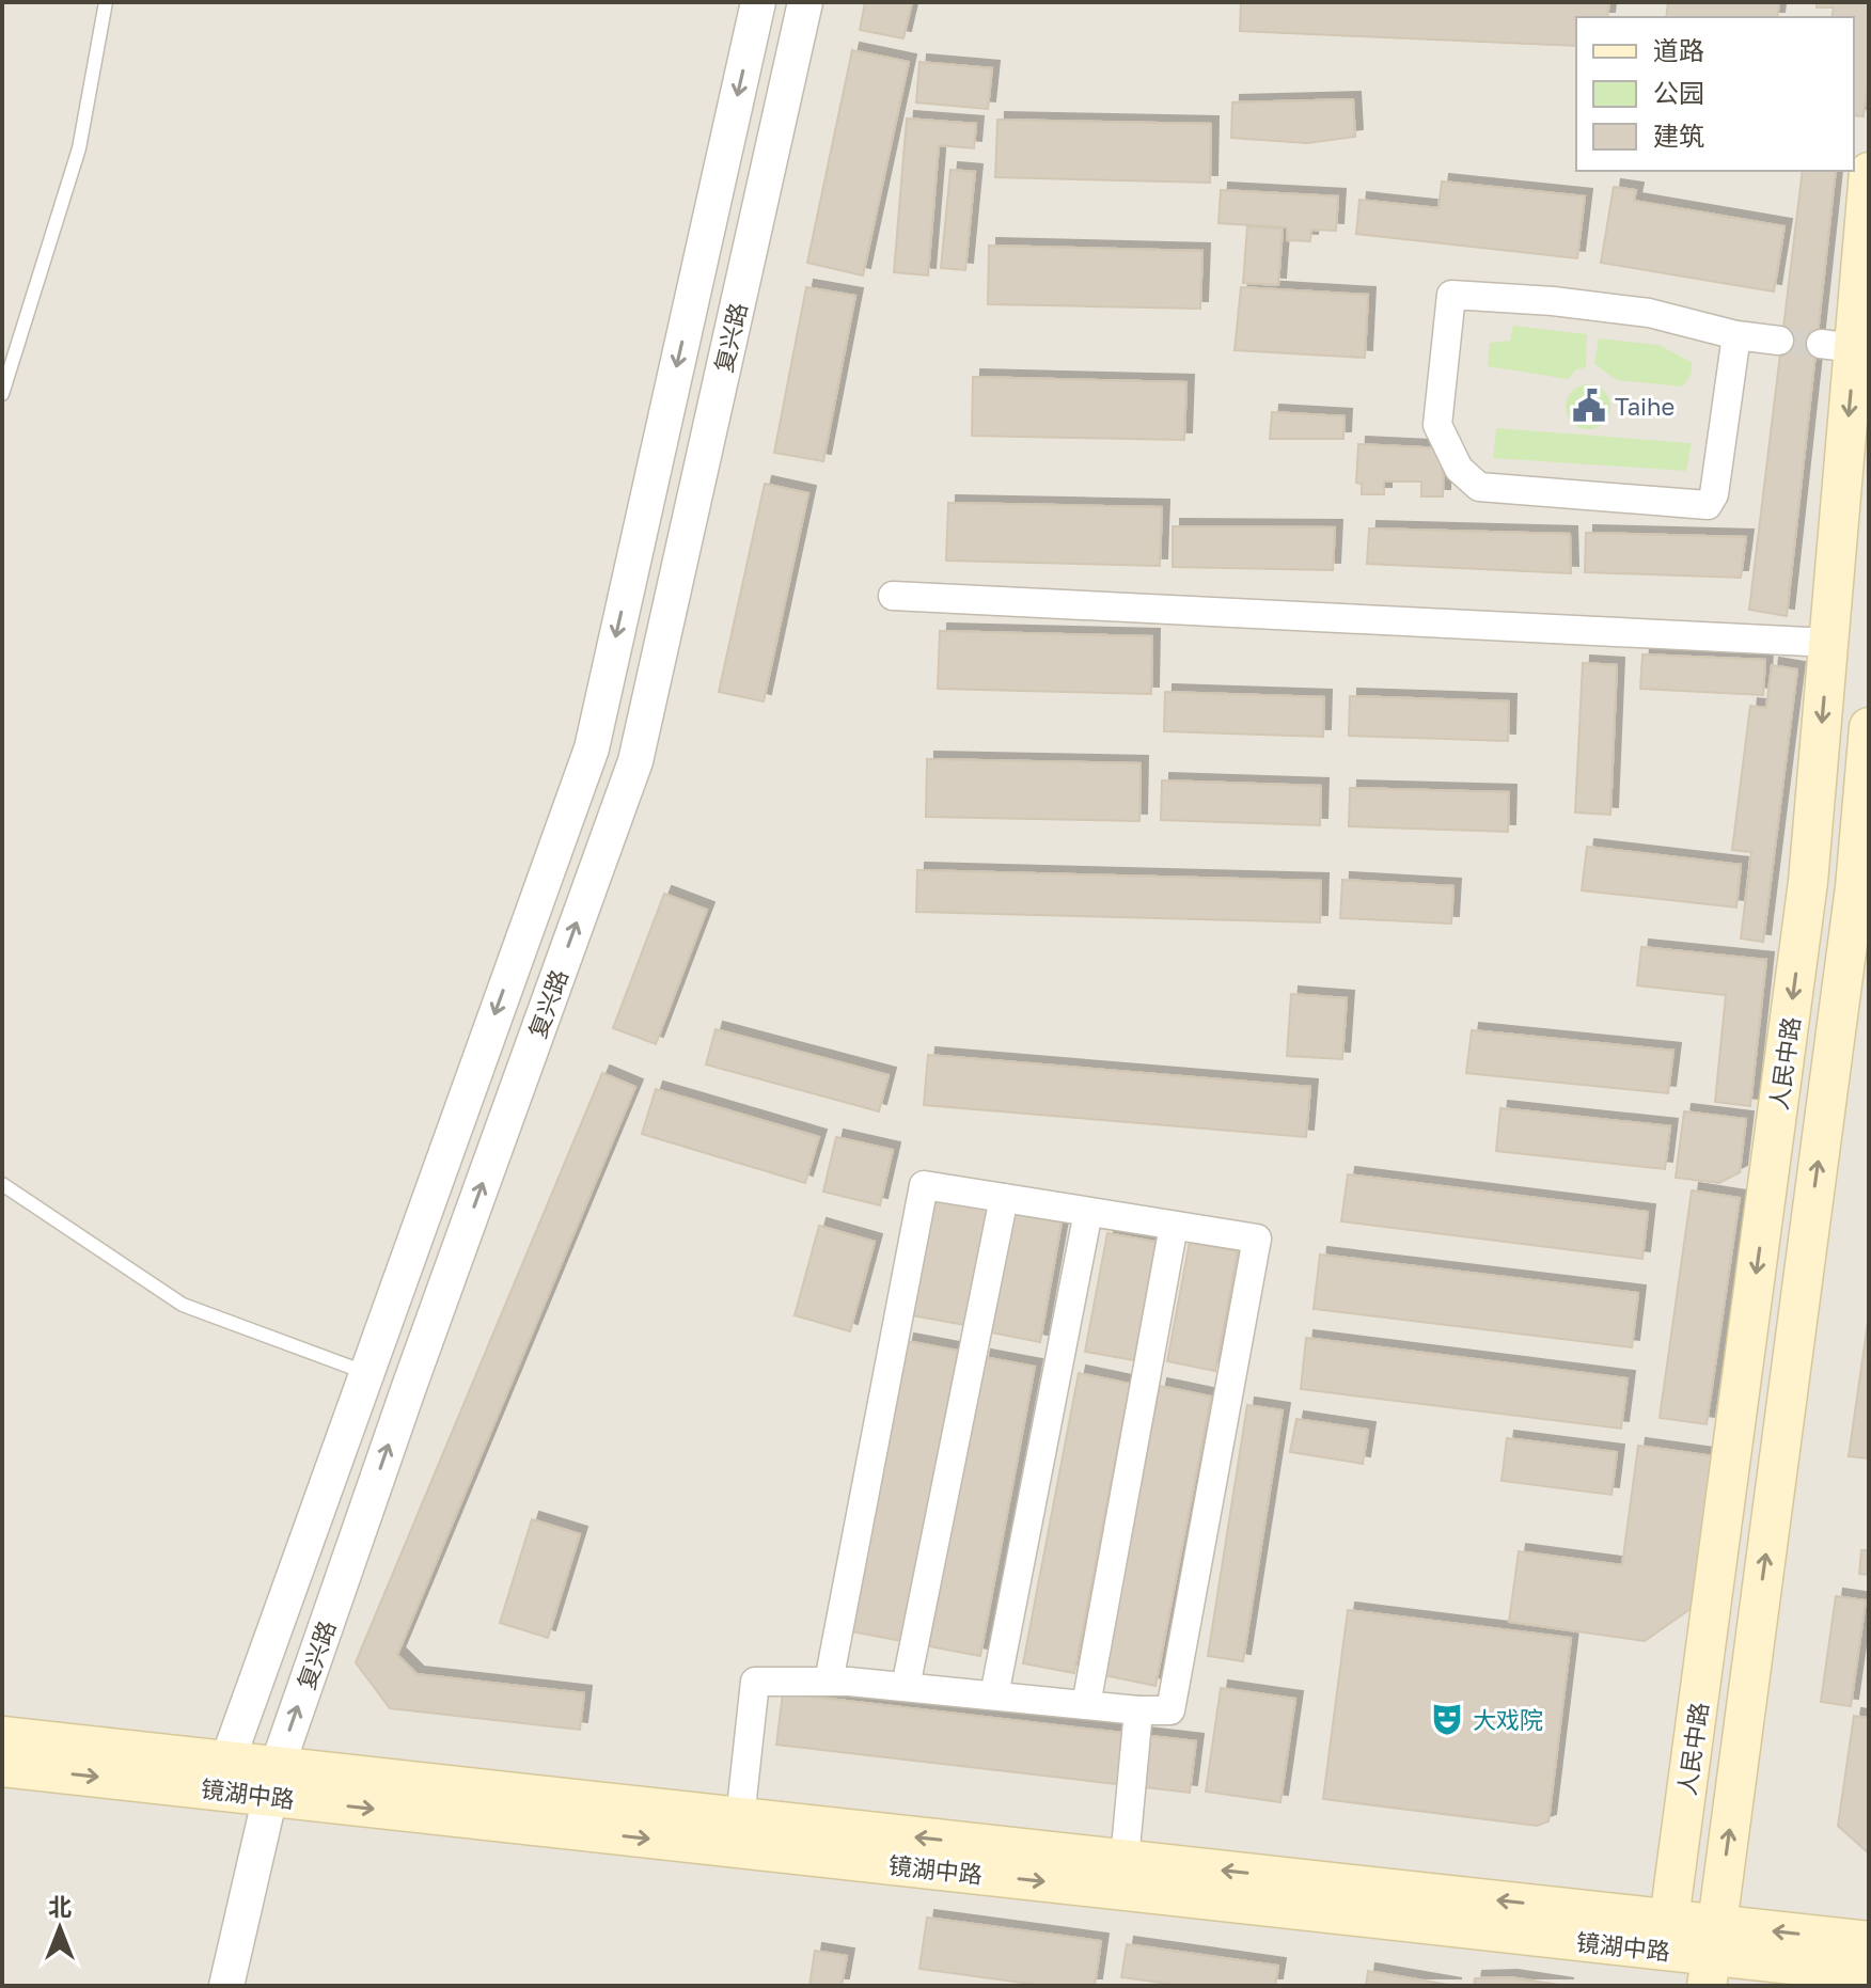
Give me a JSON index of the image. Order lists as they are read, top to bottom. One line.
{"streets":{"main road":["人民中路","镜湖中路"],"street":["复兴路"]},"crossings":[["复兴路","镜湖中路"],["人民中路","镜湖中路"]],"places":{"public building":["Taihe"],"theatre":["大戏院"]},"legend":["道路","公园","建筑"],"north":"top"}
